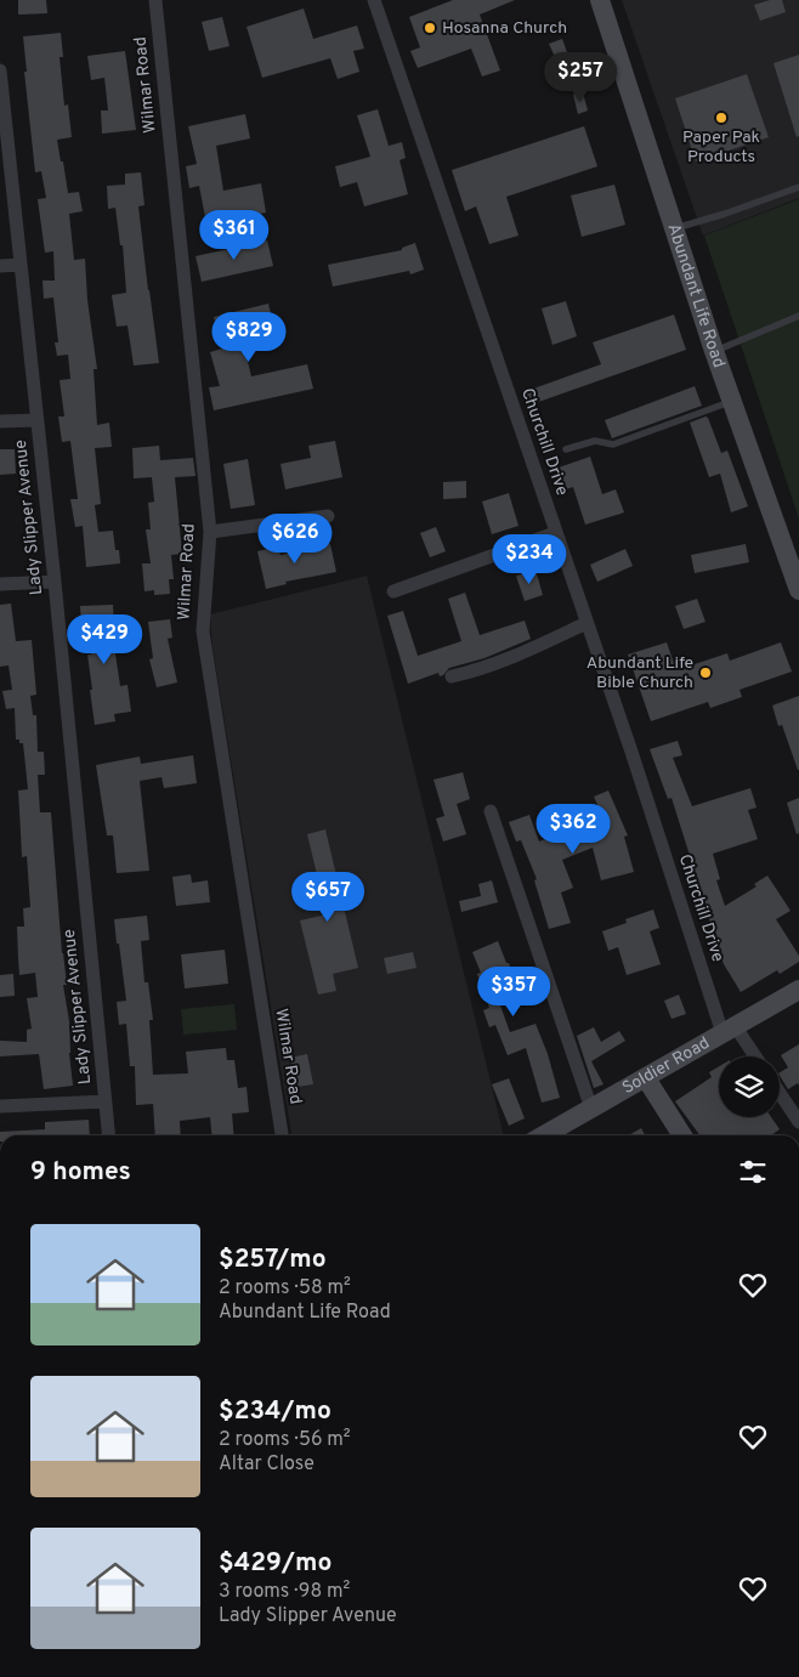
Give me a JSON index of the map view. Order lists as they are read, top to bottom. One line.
{"streets":{"street":["Wilmar Road","Abundant Life Road","Churchill Drive","Lady Slipper Avenue","Soldier Road"]},"crossings":[["Churchill Drive","Soldier Road"]],"places":["Hosanna Church","Paper Pak Products","Abundant Life Bible Church"],"page":{"price":["$257","$361","$829","$626","$234","$429","$362","$657","$357"],"heading":"9 homes","list":[{"name":"$257/mo","note":"2 rooms · 58 m² · Abundant Life Road"},{"name":"$234/mo","note":"2 rooms · 56 m² · Altar Close"},{"name":"$429/mo","note":"3 rooms · 98 m² · Lady Slipper Avenue"}]}}
